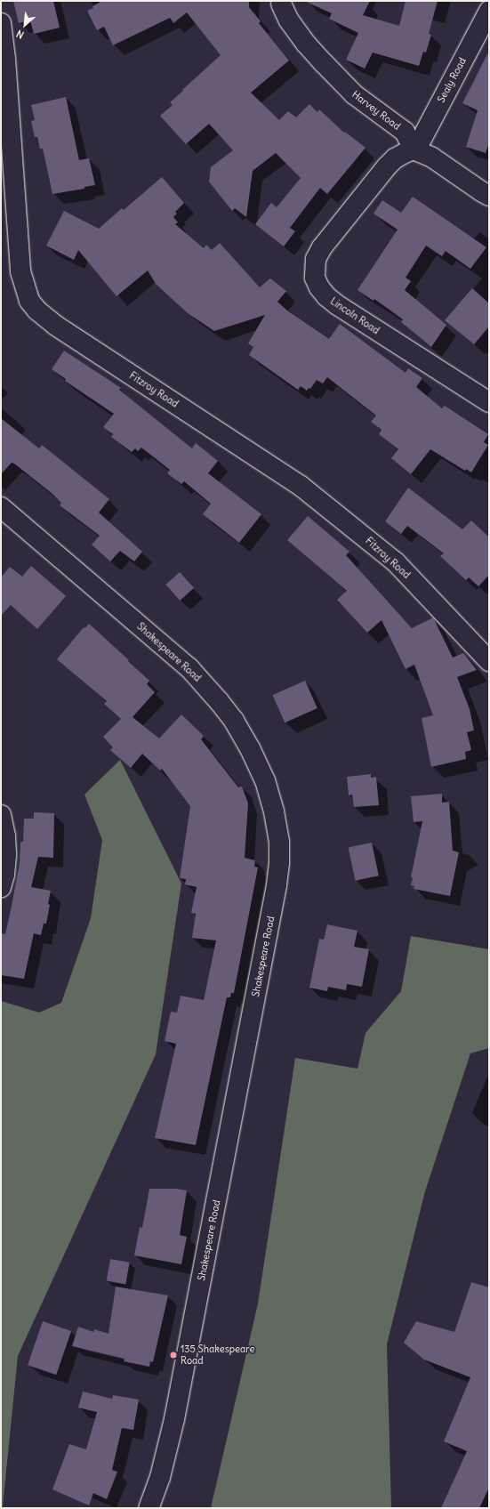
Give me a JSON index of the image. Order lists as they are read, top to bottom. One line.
{"streets":{"street":["Sealy Road","Harvey Road","Lincoln Road","Fitzroy Road","Shakespeare Road"]},"crossings":[["Sealy Road","Harvey Road"],["Sealy Road","Lincoln Road"],["Harvey Road","Lincoln Road"]],"places":["135 Shakespeare Road"],"north":"bottom left"}
